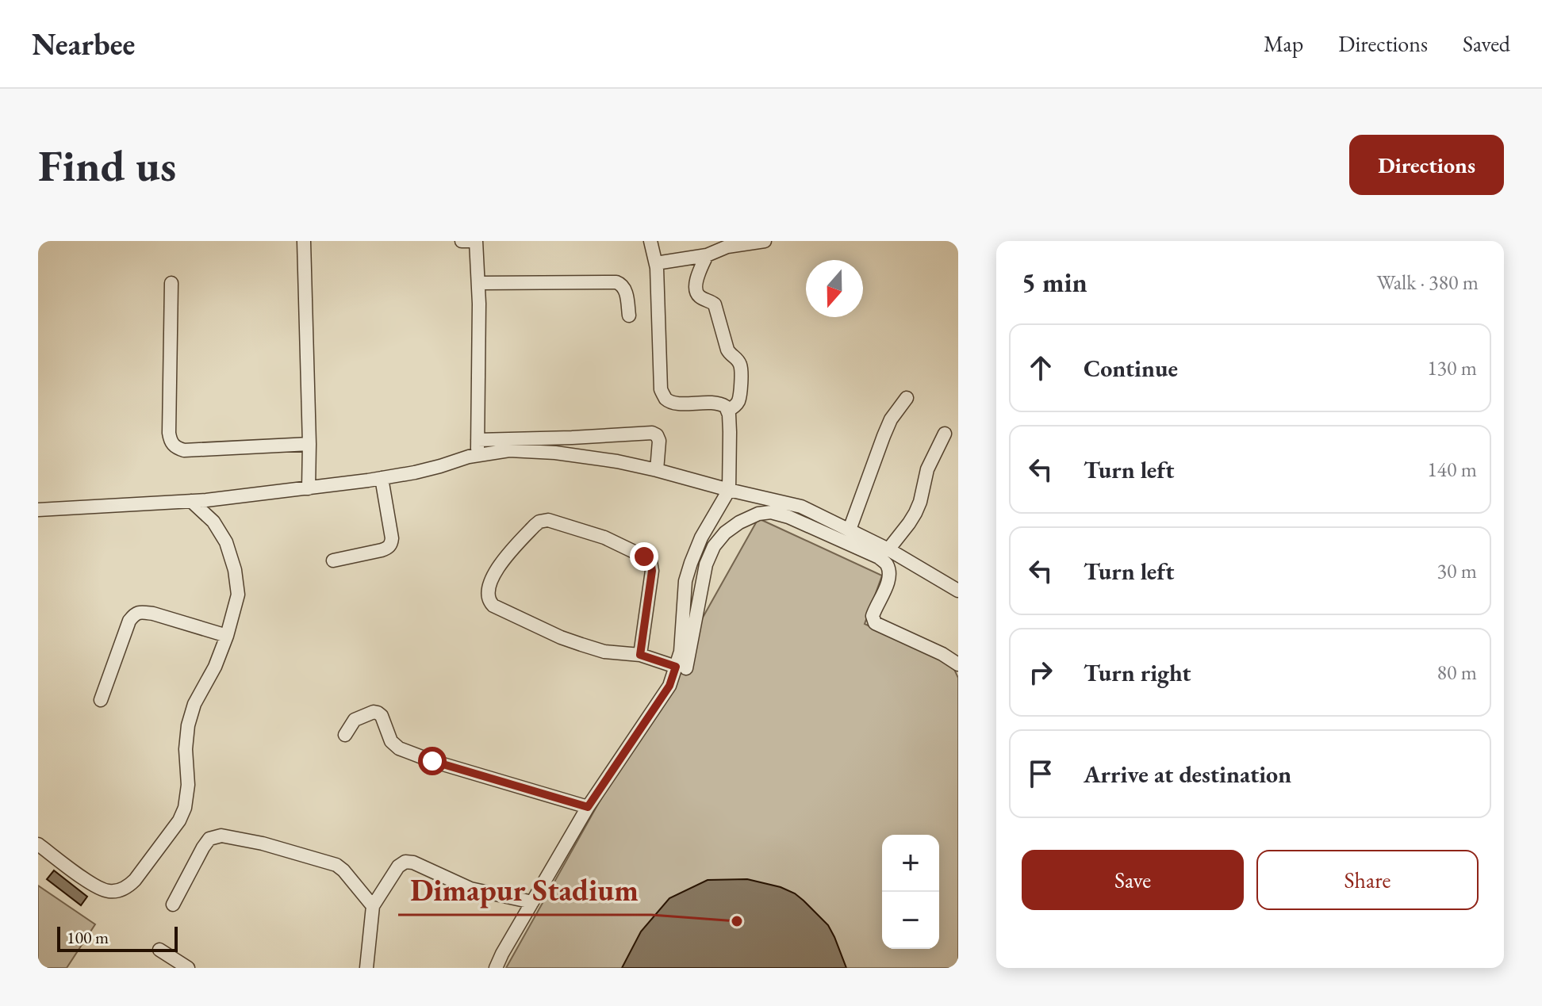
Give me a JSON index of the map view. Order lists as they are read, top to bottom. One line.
{"places":["Dimapur Stadium"],"scale_bar":"100 m","north":"bottom","page":{"header":"Nearbee","nav":["Map","Directions","Saved"],"buttons":["Directions",["Save","Share"]],"title":"Find us","heading":["5 min","Walk · 380 m"],"list":[["Continue","130 m"],["Turn left","140 m"],["Turn left","30 m"],["Turn right","80 m"],"Arrive at destination"],"map_buttons":["+","−"],"scale":"100 m"}}
